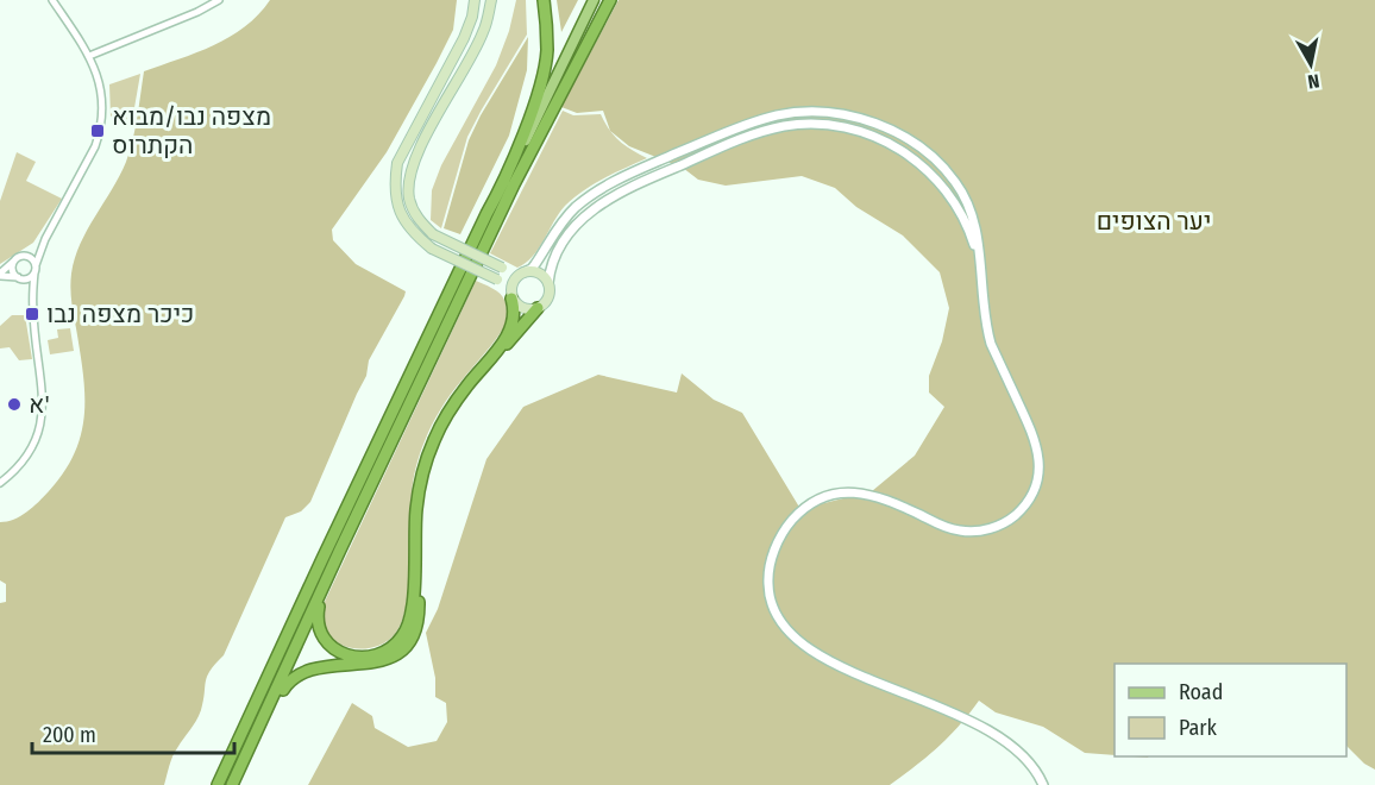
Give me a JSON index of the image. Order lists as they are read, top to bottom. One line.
{"parks":["יער הצופים"],"places":{"transit":["מצפה נבו/מבוא הקתרוס","כיכר מצפה נבו"],"other":["א'"]},"legend":["Road","Park"],"scale_bar":"200 m","north":"bottom"}
